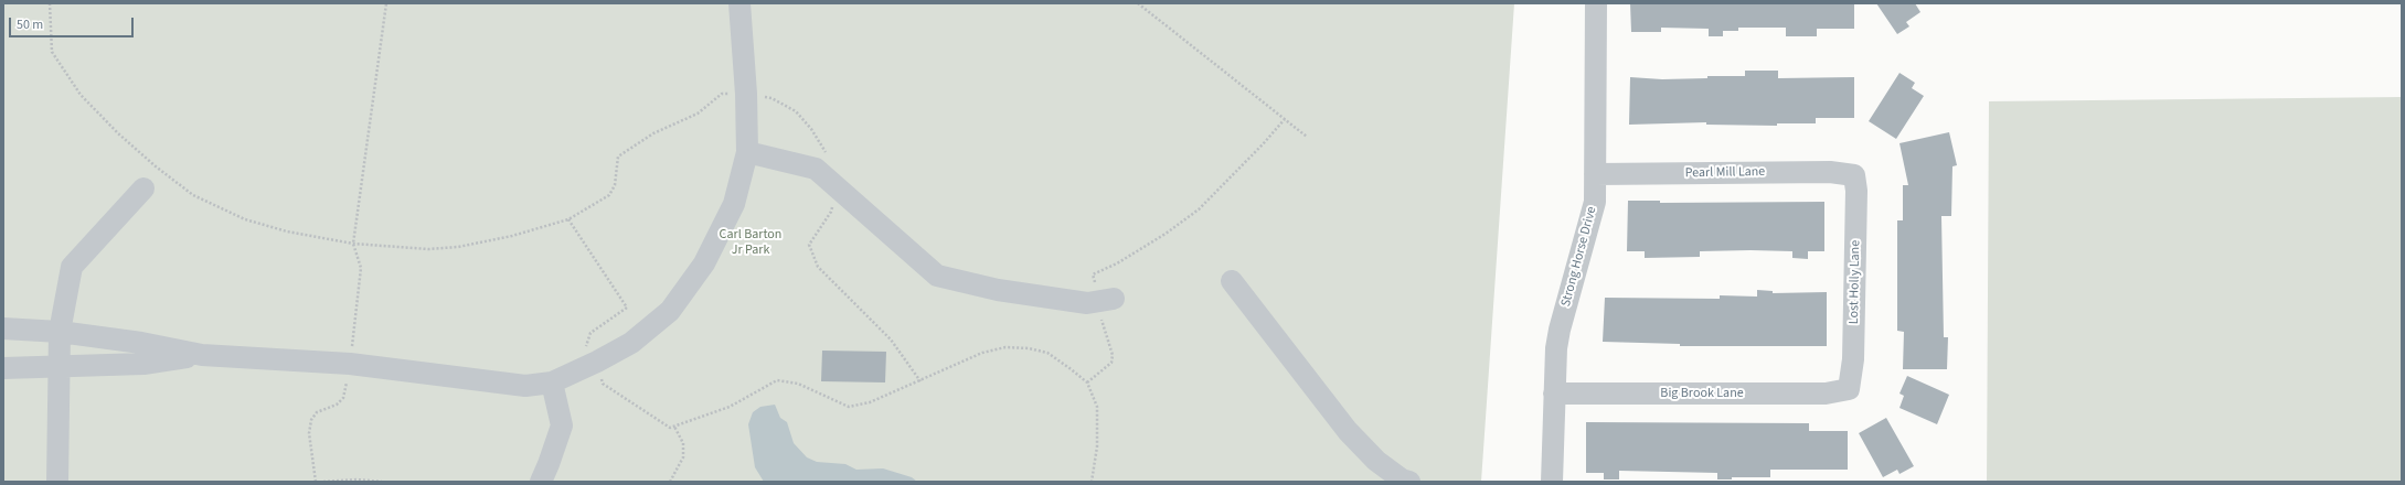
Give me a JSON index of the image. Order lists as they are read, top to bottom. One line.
{"streets":{"street":["Pearl Mill Lane","Strong Horse Drive","Lost Holly Lane","Big Brook Lane"]},"crossings":[["Pearl Mill Lane","Strong Horse Drive"],["Pearl Mill Lane","Lost Holly Lane"],["Strong Horse Drive","Big Brook Lane"],["Lost Holly Lane","Big Brook Lane"]],"parks":["Carl Barton Jr Park"],"scale_bar":"50 m"}
